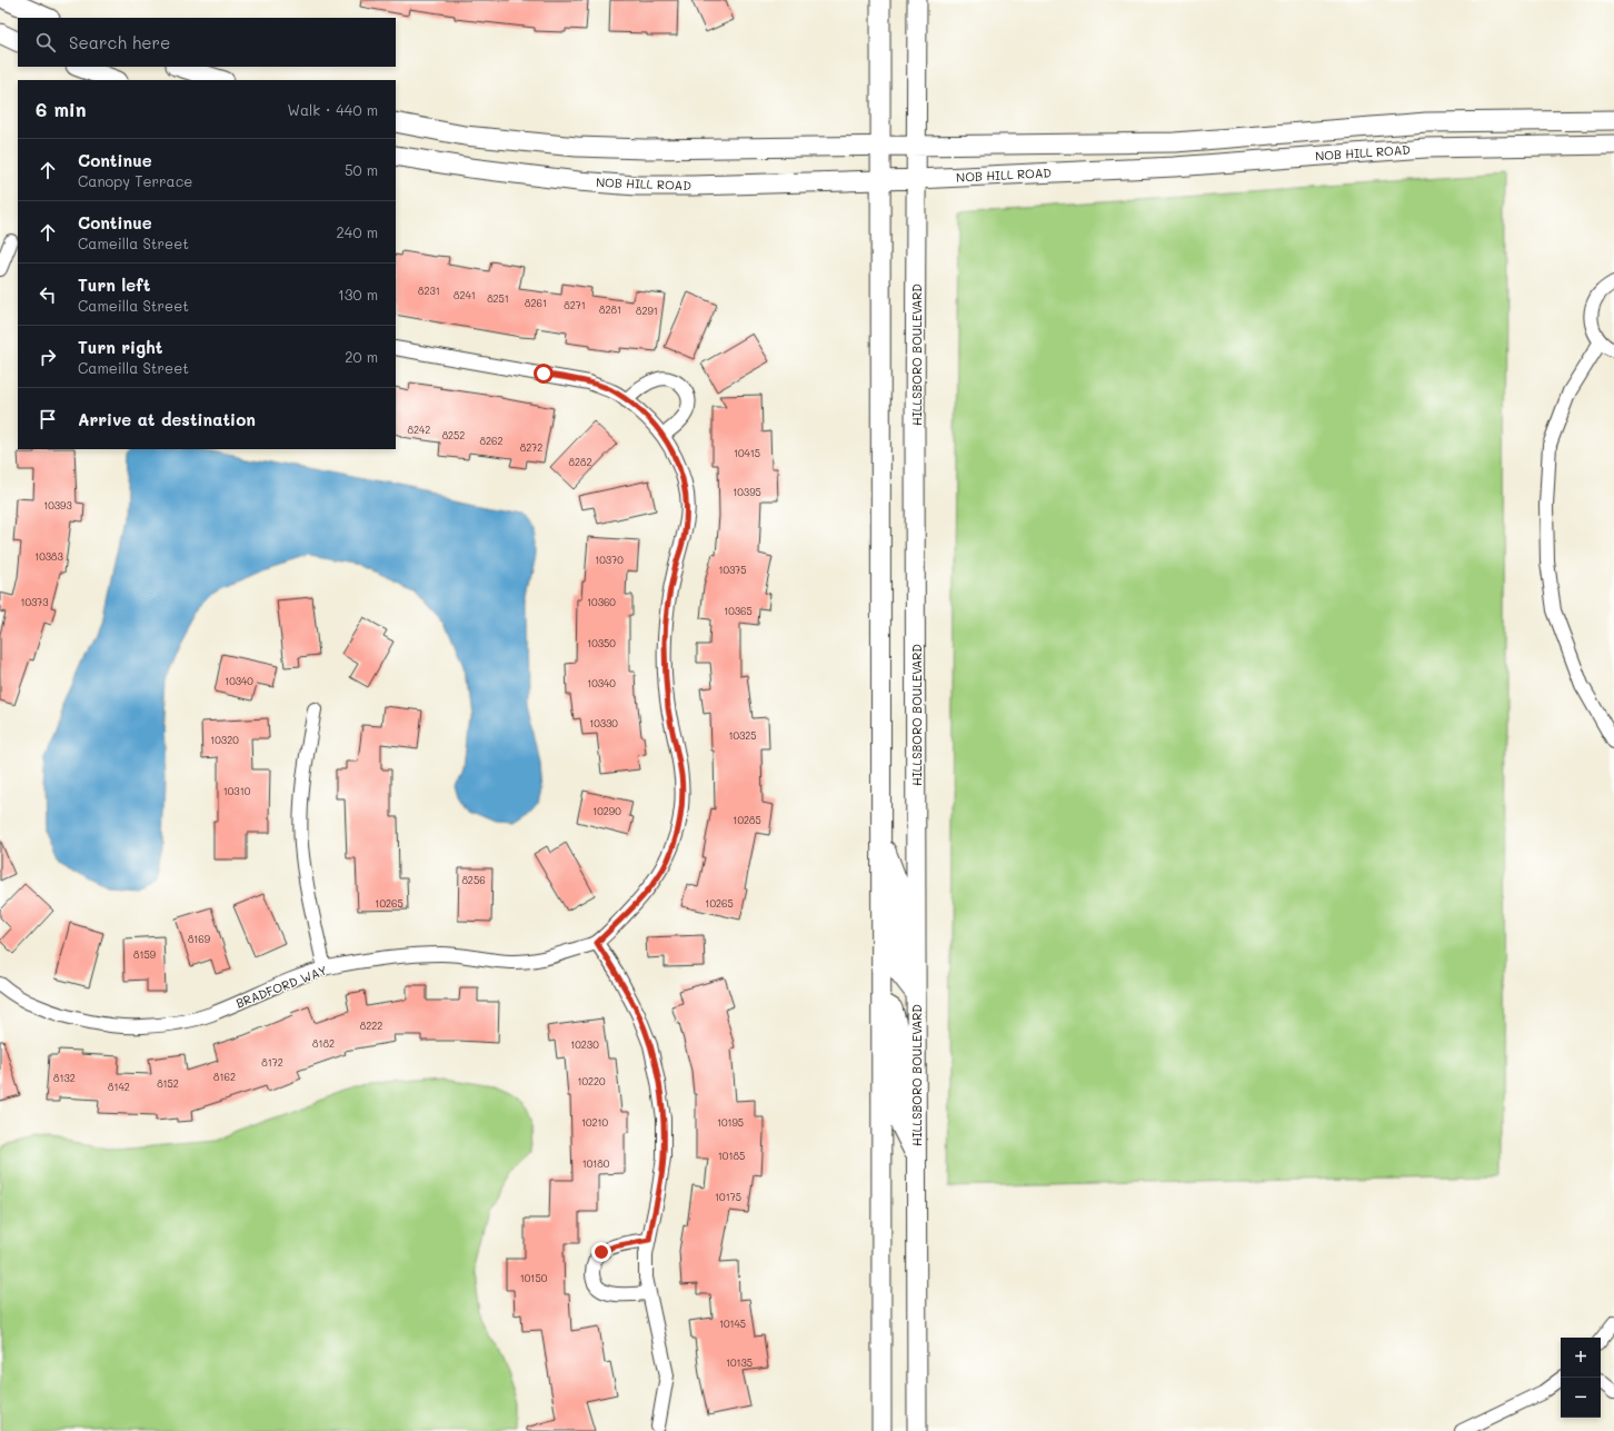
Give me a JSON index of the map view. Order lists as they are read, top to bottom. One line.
{"streets":{"street":["NOB HILL ROAD","HILLSBORO BOULEVARD","BRADFORD WAY"]},"crossings":[["NOB HILL ROAD","HILLSBORO BOULEVARD"]],"house_numbers":["8231","8241","8251","8261","8271","8281","8291","8242","8252","8262","8272","10415","8282","10395","10393","10383","10370","10375","10373","10360","10365","10350","10340","10340","10330","10325","10320","10310","10290","10285","8256","10265","10265","8169","8159","8222","8182","10230","8172","8162","8132","10220","8152","8142","10210","10195","10185","10180","10175","10150","10145","10135"],"page":{"search":"Search here","heading":["6 min","Walk · 440 m"],"list":[["Continue","Canopy Terrace","50 m"],["Continue","Cameilla Street","240 m"],["Turn left","Cameilla Street","130 m"],["Turn right","Cameilla Street","20 m"],"Arrive at destination"],"map_buttons":["+","−"]}}
